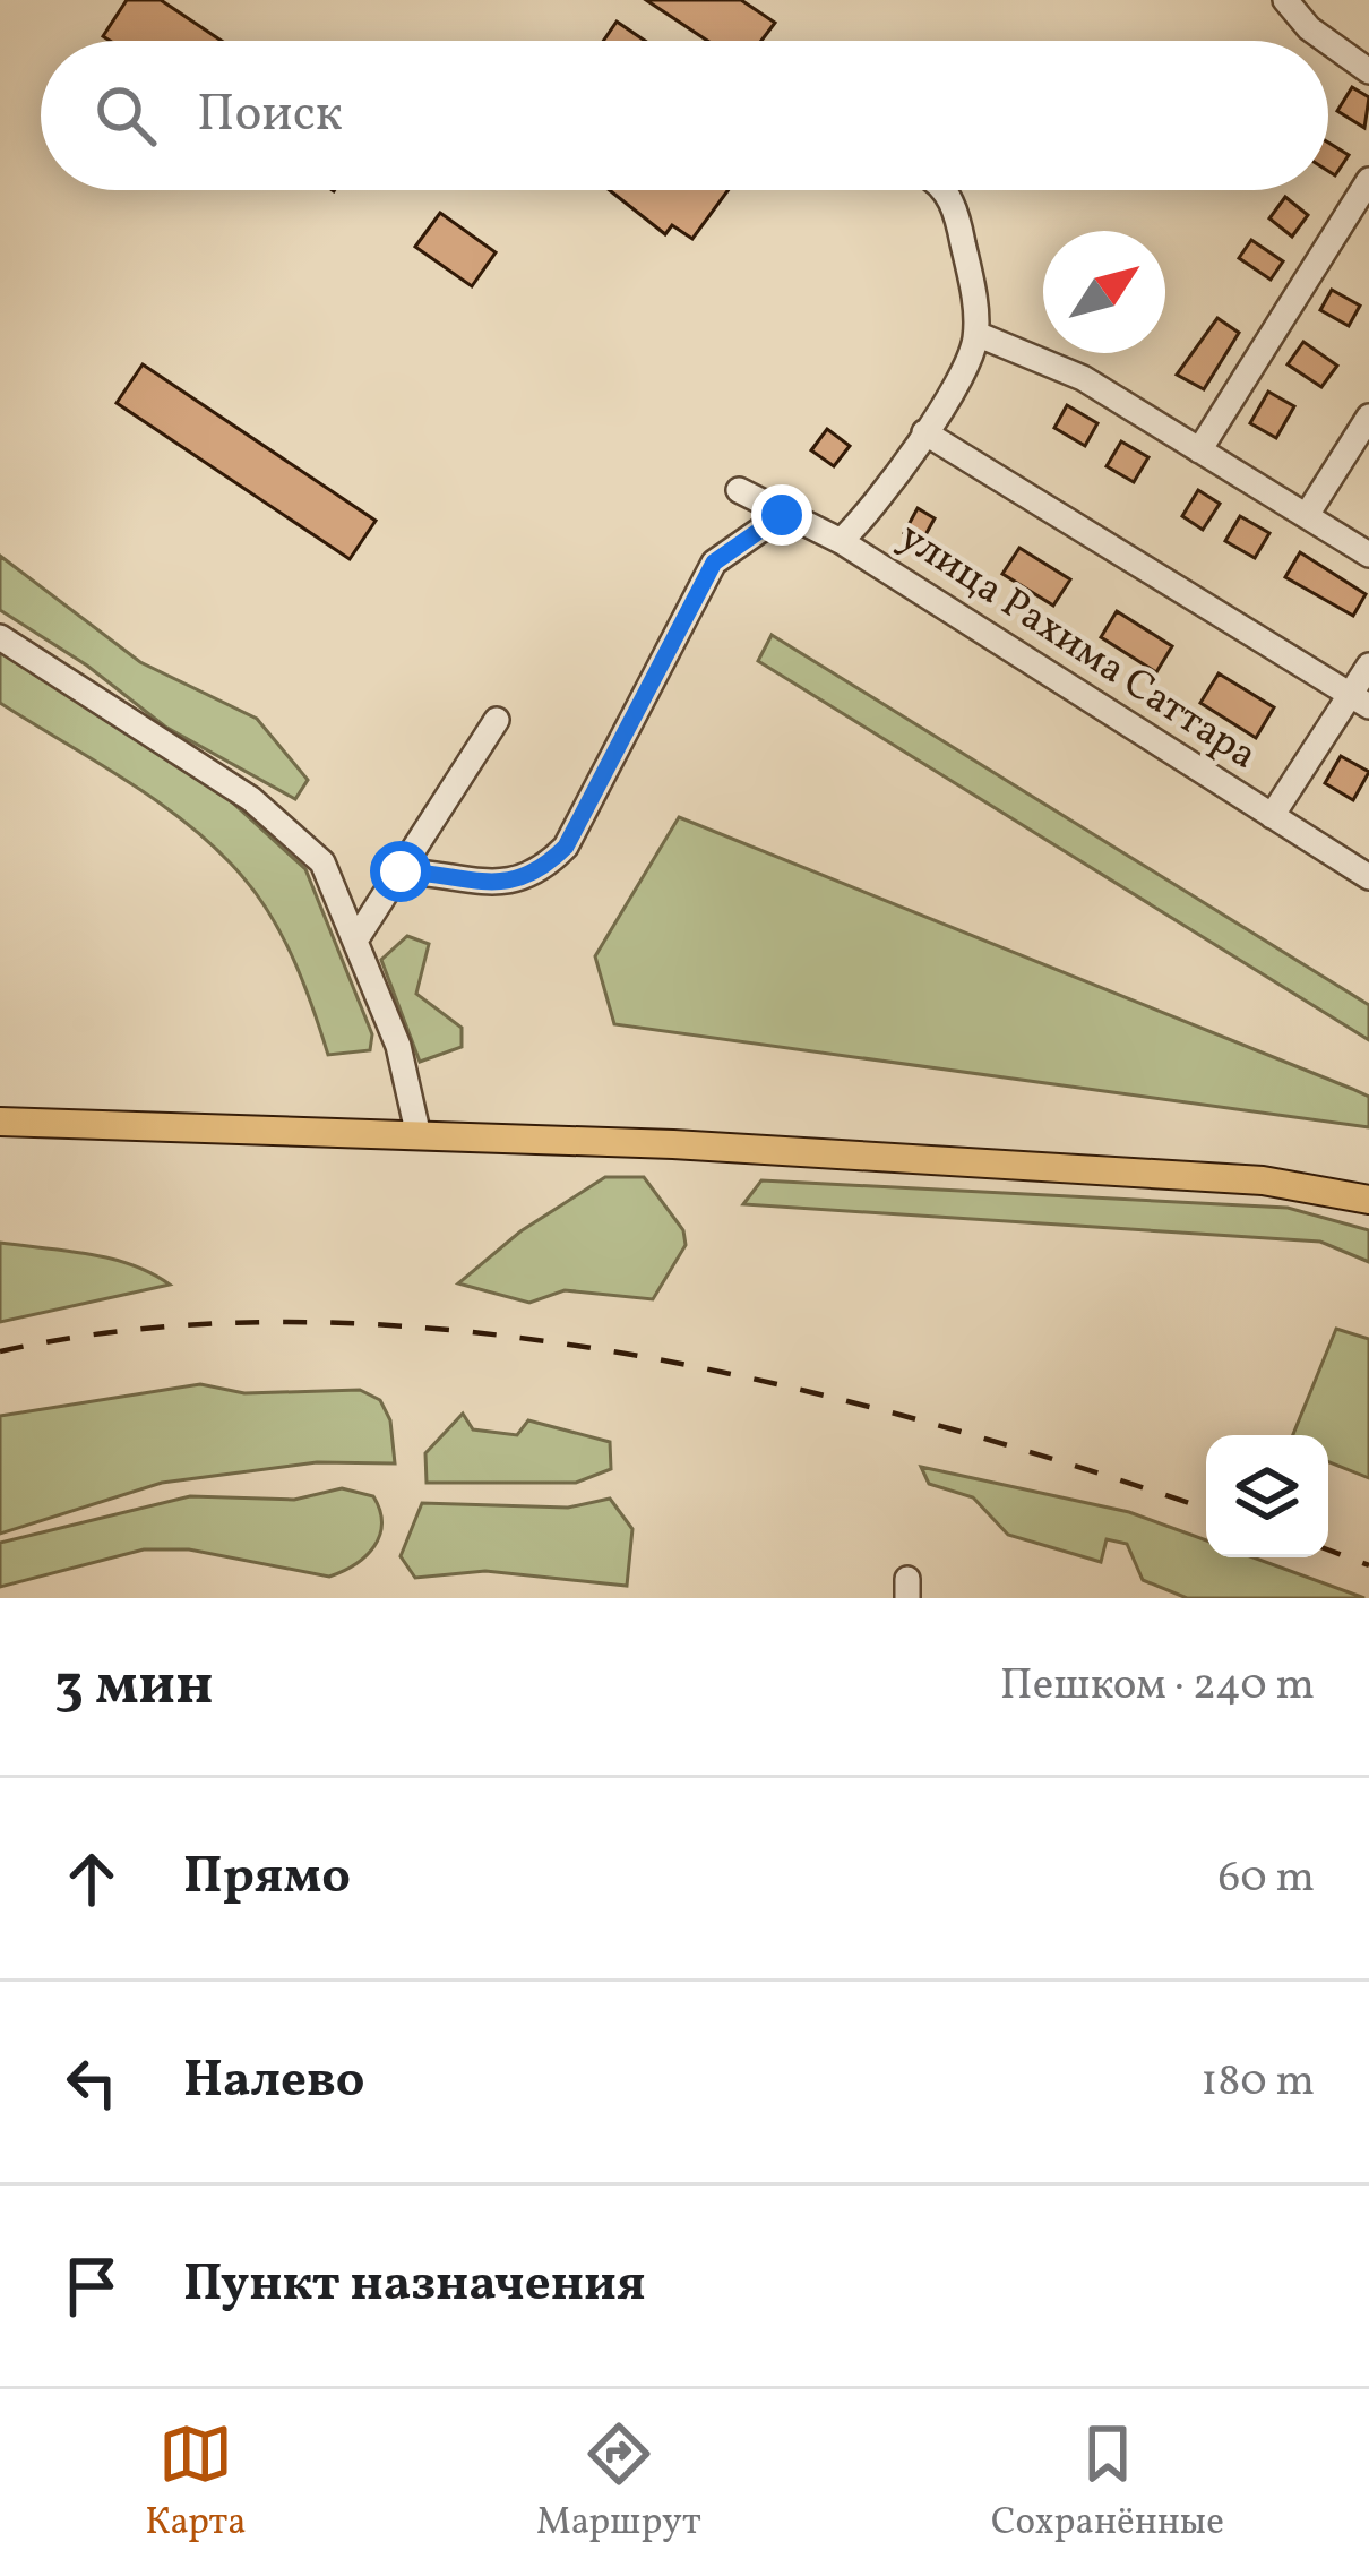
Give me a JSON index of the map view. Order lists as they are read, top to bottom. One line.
{"streets":{"street":["улица Рахима Саттара"]},"north":"top right","page":{"search":"Поиск","heading":["3 мин","Пешком · 240 m"],"list":[["Прямо","60 m"],["Налево","180 m"],"Пункт назначения"],"nav":["Карта","Маршрут","Сохранённые"]}}
